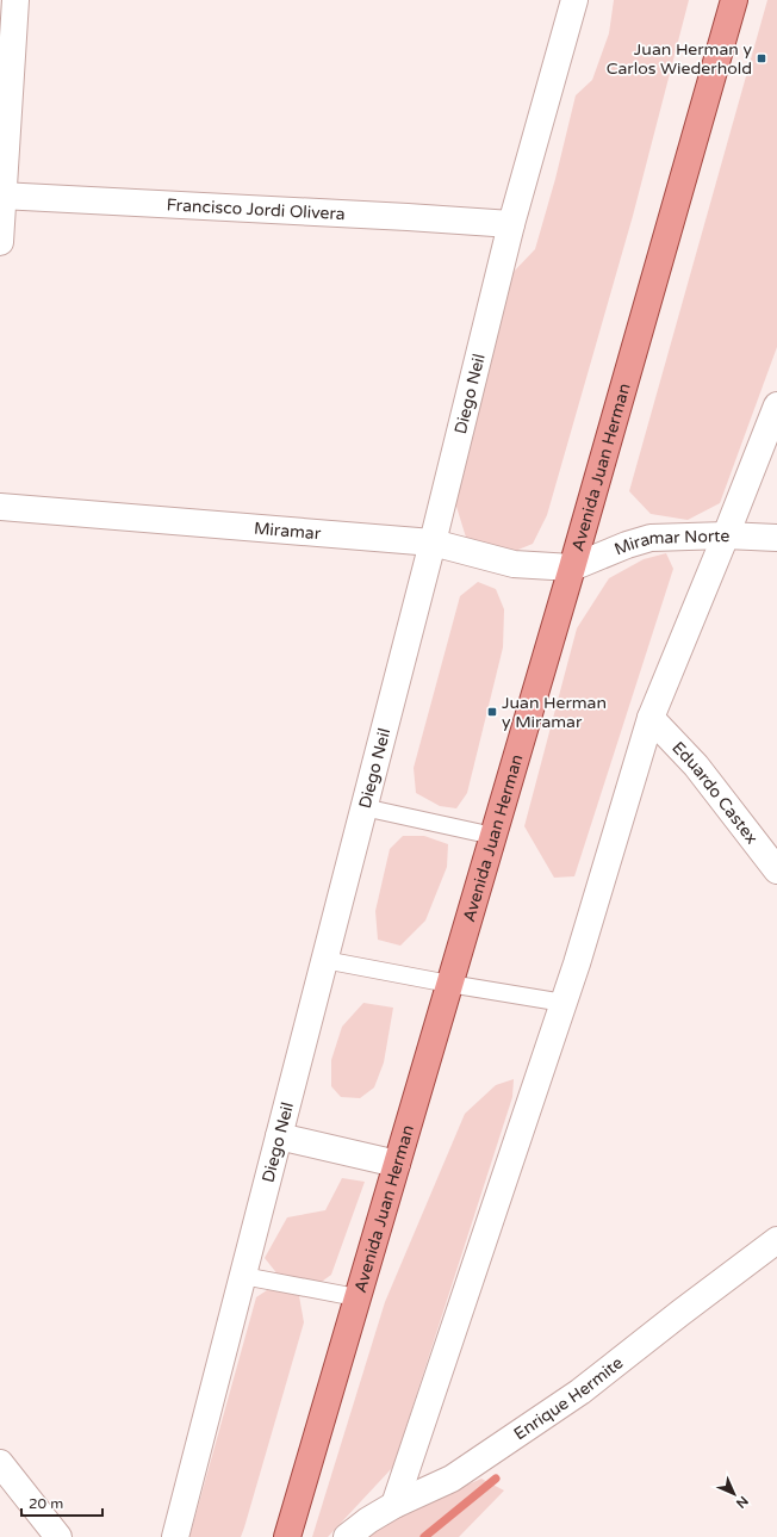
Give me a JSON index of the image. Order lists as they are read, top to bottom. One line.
{"streets":{"main road":["Avenida Juan Herman"],"street":["Francisco Jordi Olivera","Diego Neil","Miramar","Miramar Norte","Eduardo Castex","Enrique Hermite"]},"crossings":[["Francisco Jordi Olivera","Diego Neil"],["Diego Neil","Miramar"],["Avenida Juan Herman","Miramar"],["Avenida Juan Herman","Miramar Norte"],["Miramar","Miramar Norte"]],"places":{"transit":["Juan Herman y Carlos Wiederhold","Juan Herman y Miramar"]},"scale_bar":"20 m","north":"bottom right"}
